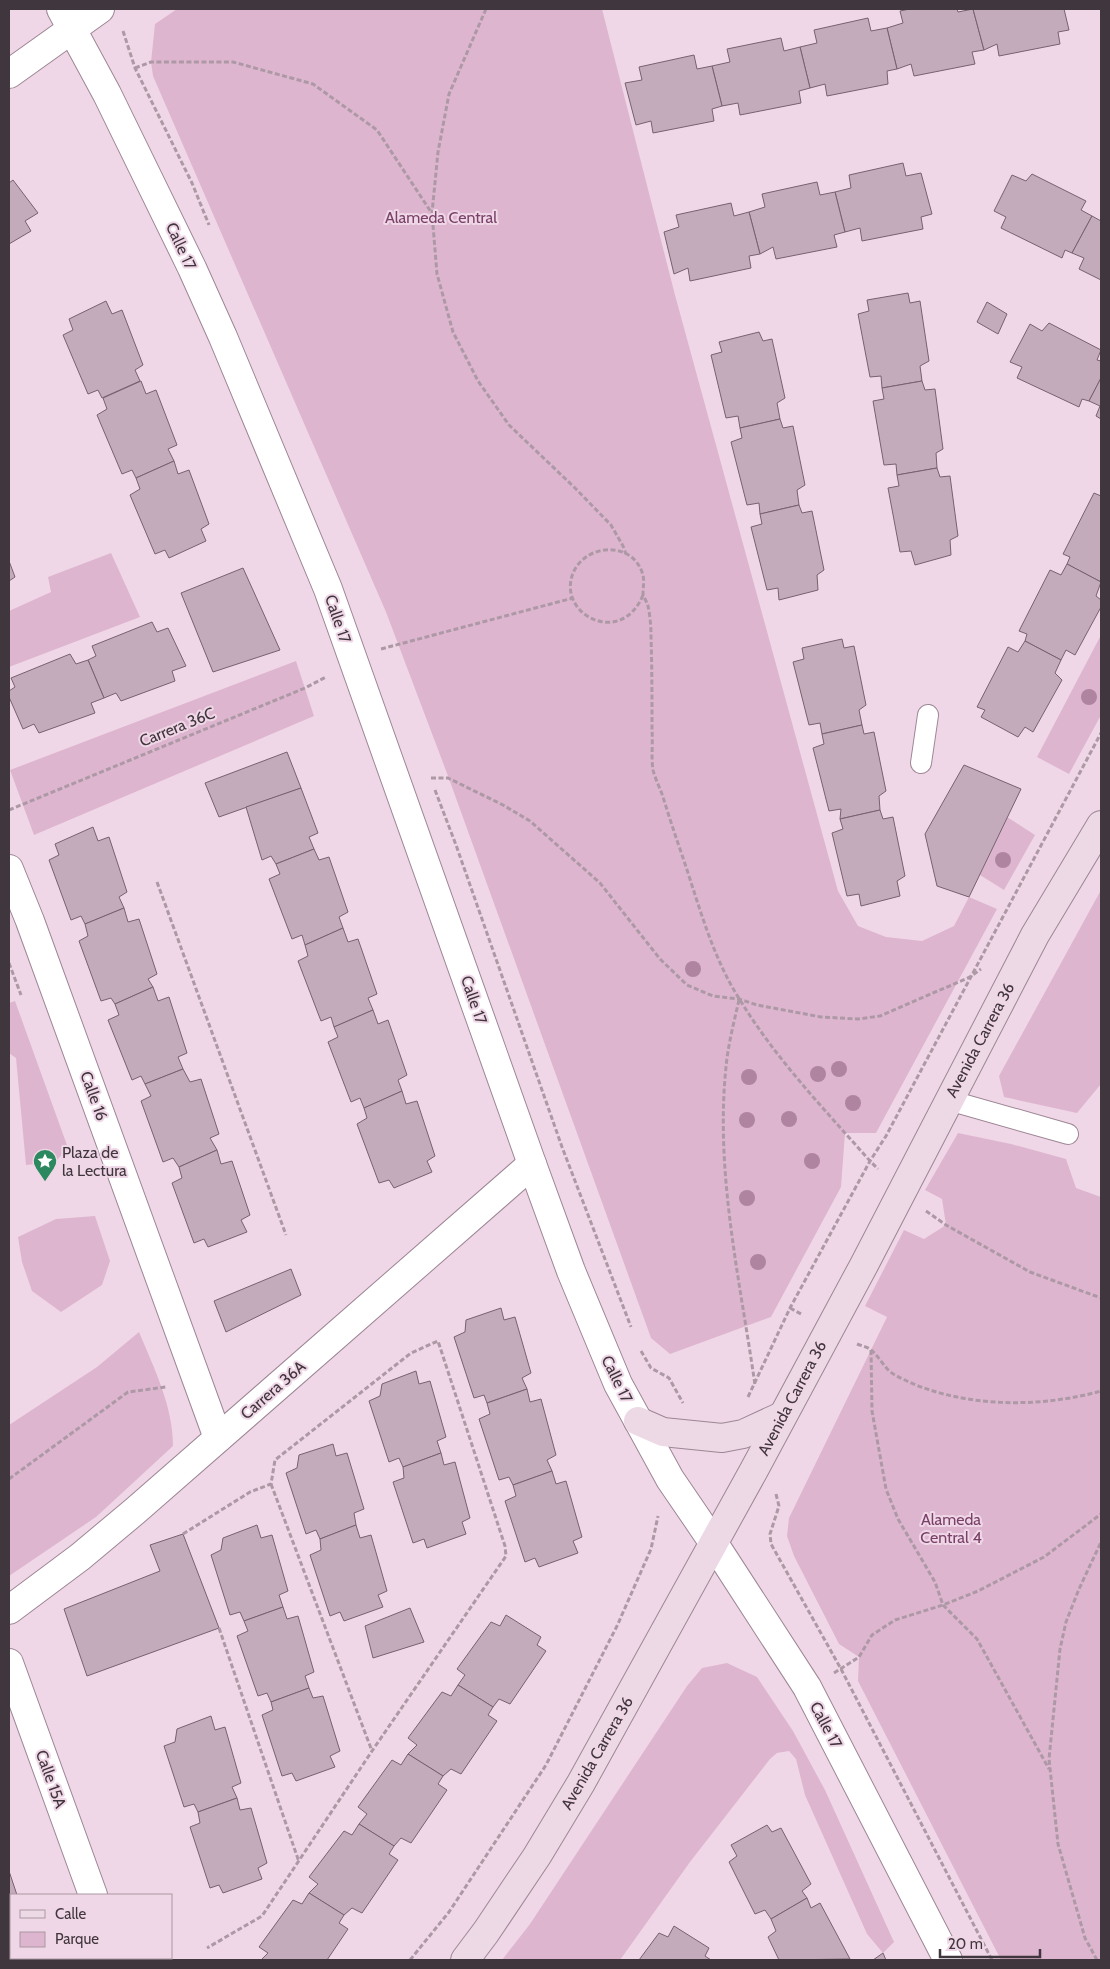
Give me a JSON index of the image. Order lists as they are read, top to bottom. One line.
{"streets":{"main road":["Avenida Carrera 36"],"street":["Calle 17","Calle 16","Carrera 36A","Calle 15A"],"path":["Carrera 36C"]},"crossings":[["Calle 17","Carrera 36C"],["Calle 17","Avenida Carrera 36"],["Calle 17","Carrera 36A"],["Calle 16","Carrera 36A"]],"parks":["Alameda Central","Alameda Central 4"],"places":{"place":["Plaza de la Lectura"]},"legend":["Calle","Parque"],"scale_bar":"20 m"}
